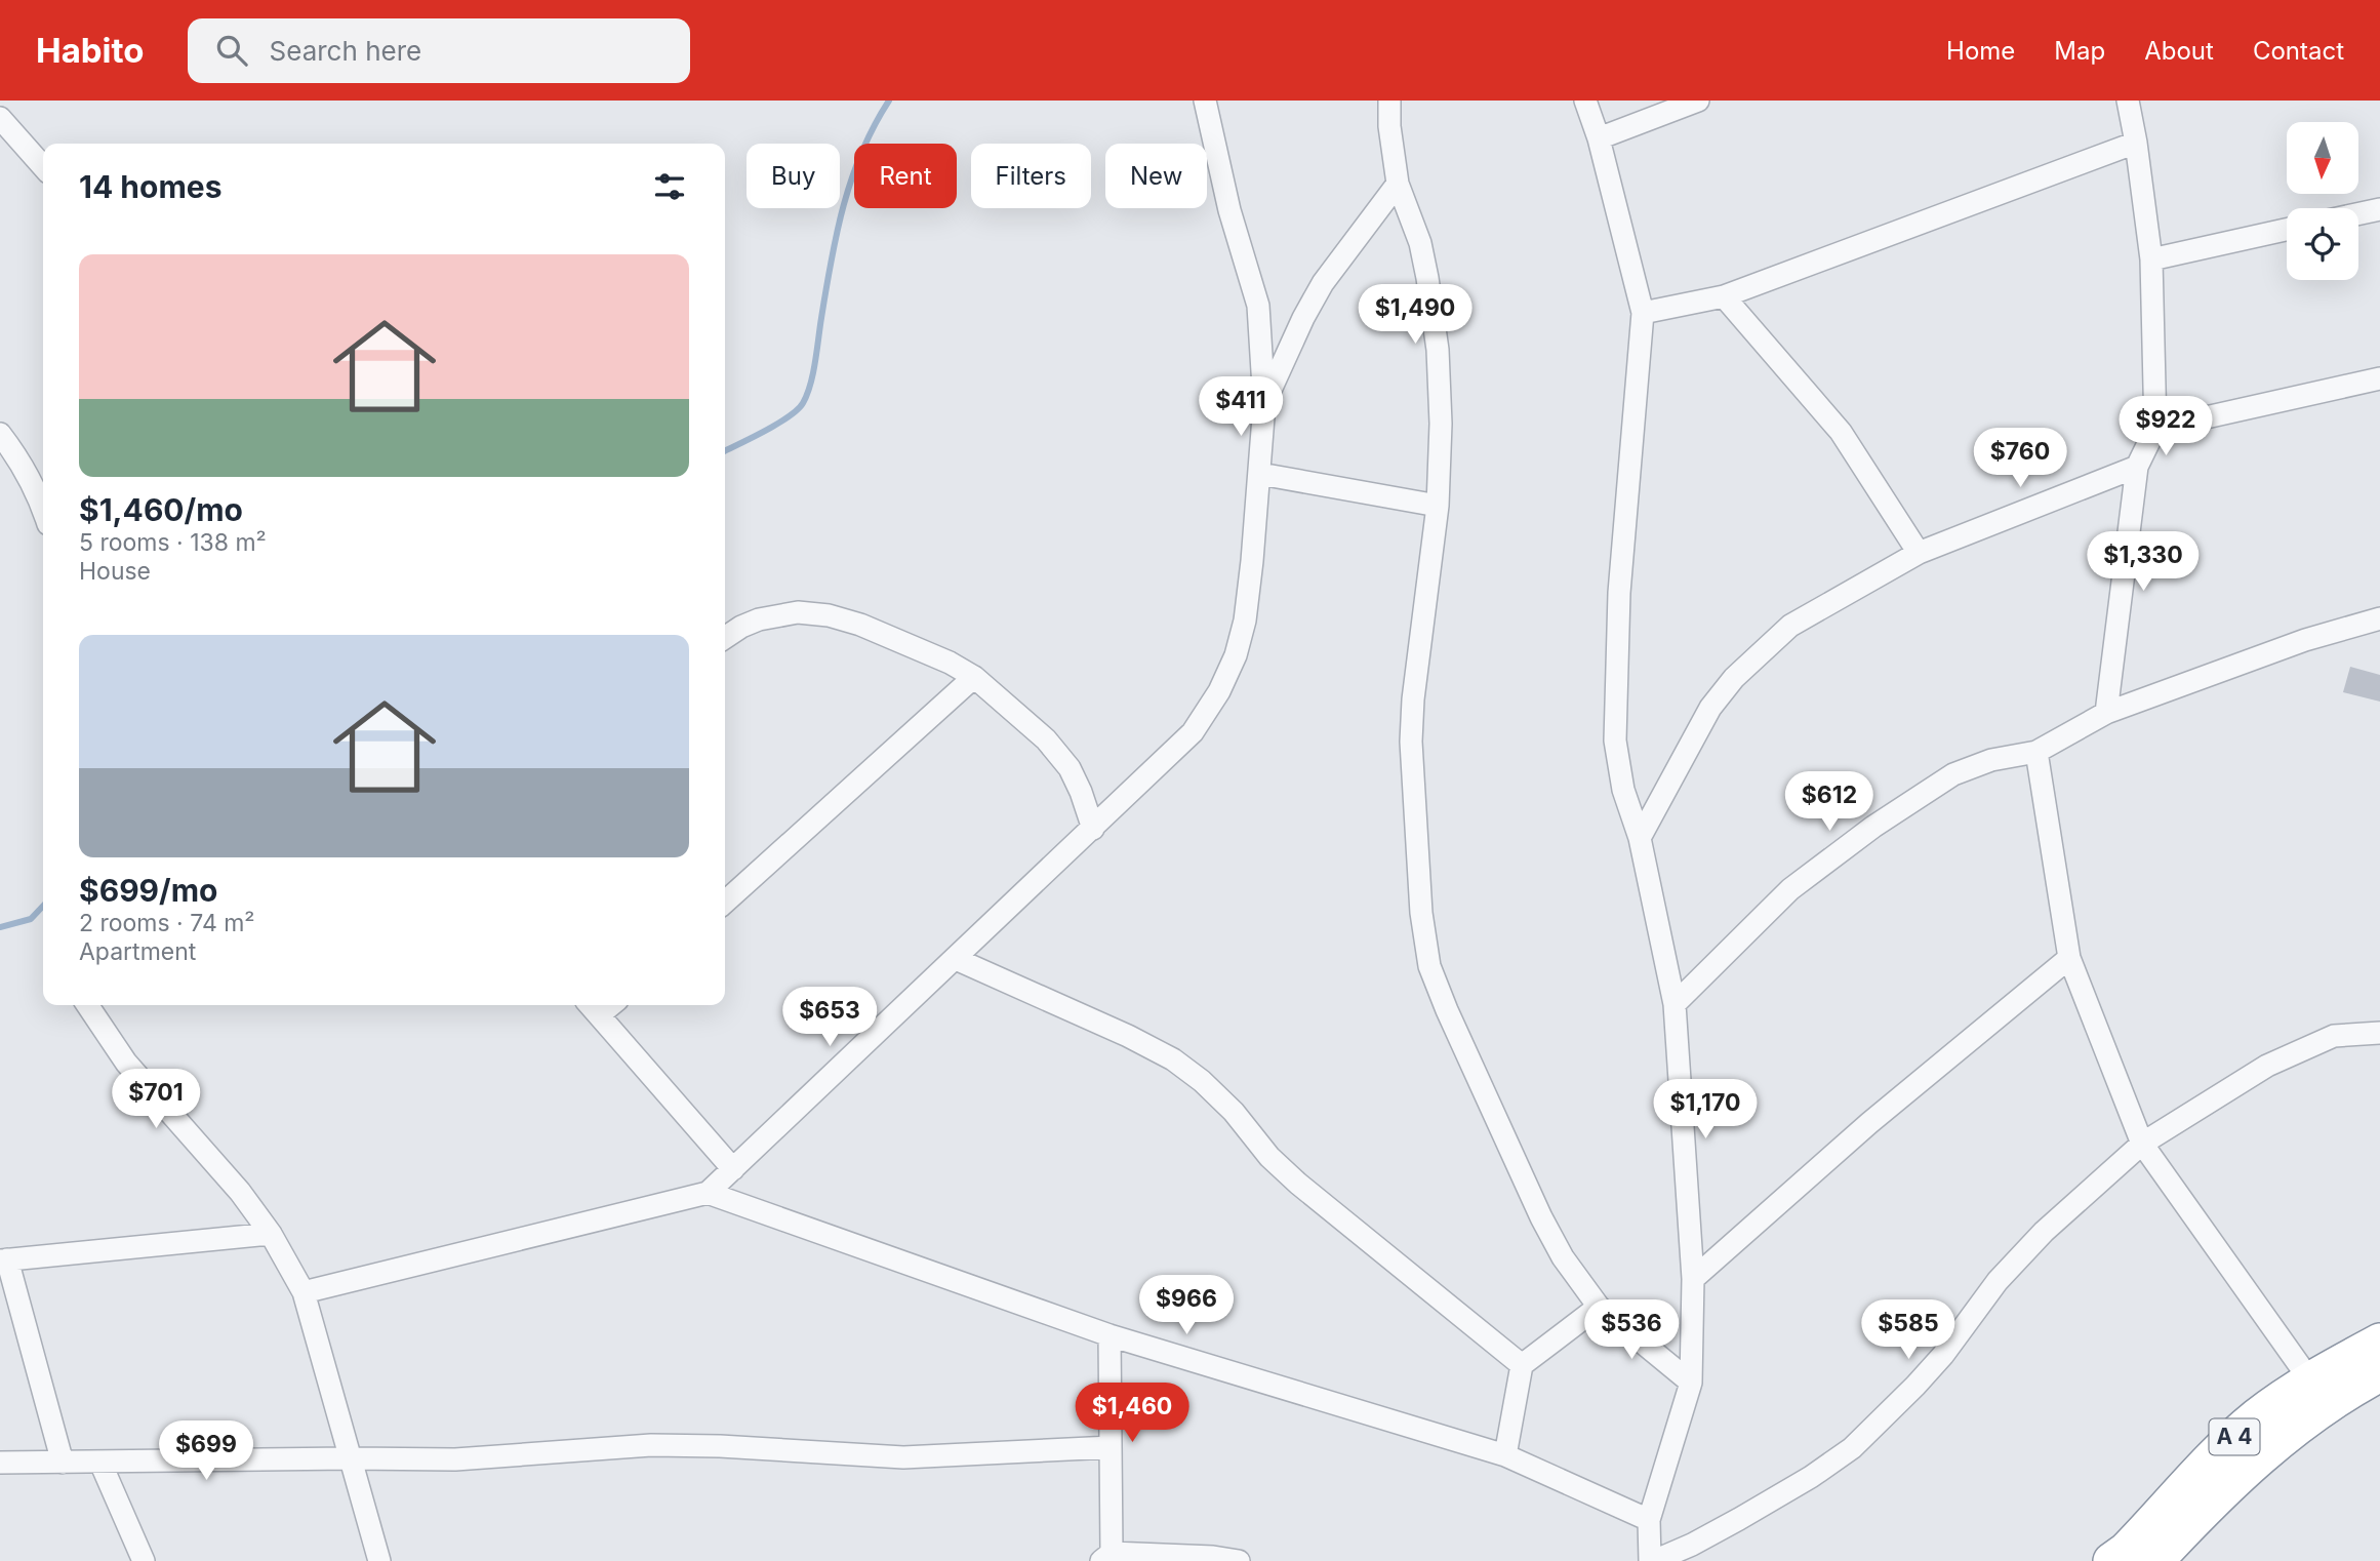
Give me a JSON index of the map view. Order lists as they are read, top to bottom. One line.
{"streets":{"highway":["A 4"]},"north":"bottom","page":{"header":"Habito","search":"Search here","nav":["Home","Map","About","Contact"],"chip":["Buy","Rent","Filters","New"],"heading":"14 homes","list":[{"name":"$1,460/mo","note":"5 rooms · 138 m² · House"},{"name":"$699/mo","note":"2 rooms · 74 m² · Apartment"}],"price":["$1,490","$411","$922","$760","$1,330","$612","$653","$701","$1,170","$966","$536","$585","$1,460","$699"]}}
